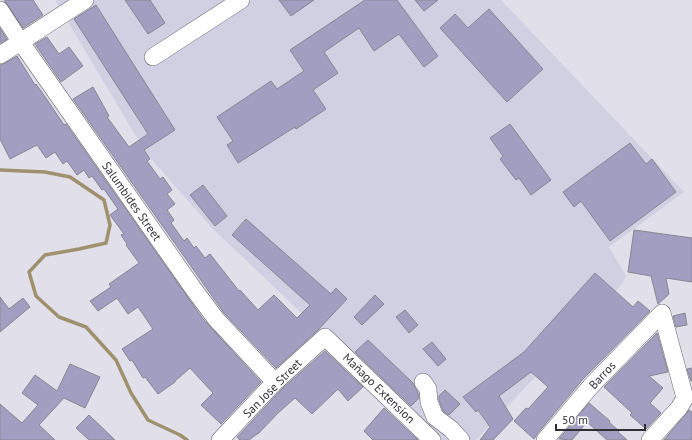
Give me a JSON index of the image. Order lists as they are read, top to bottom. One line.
{"streets":{"street":["Salumbides Street","Barros","San Jose Street","Mañago Extension"]},"crossings":[["Salumbides Street","San Jose Street"],["San Jose Street","Mañago Extension"]],"scale_bar":"50 m"}
